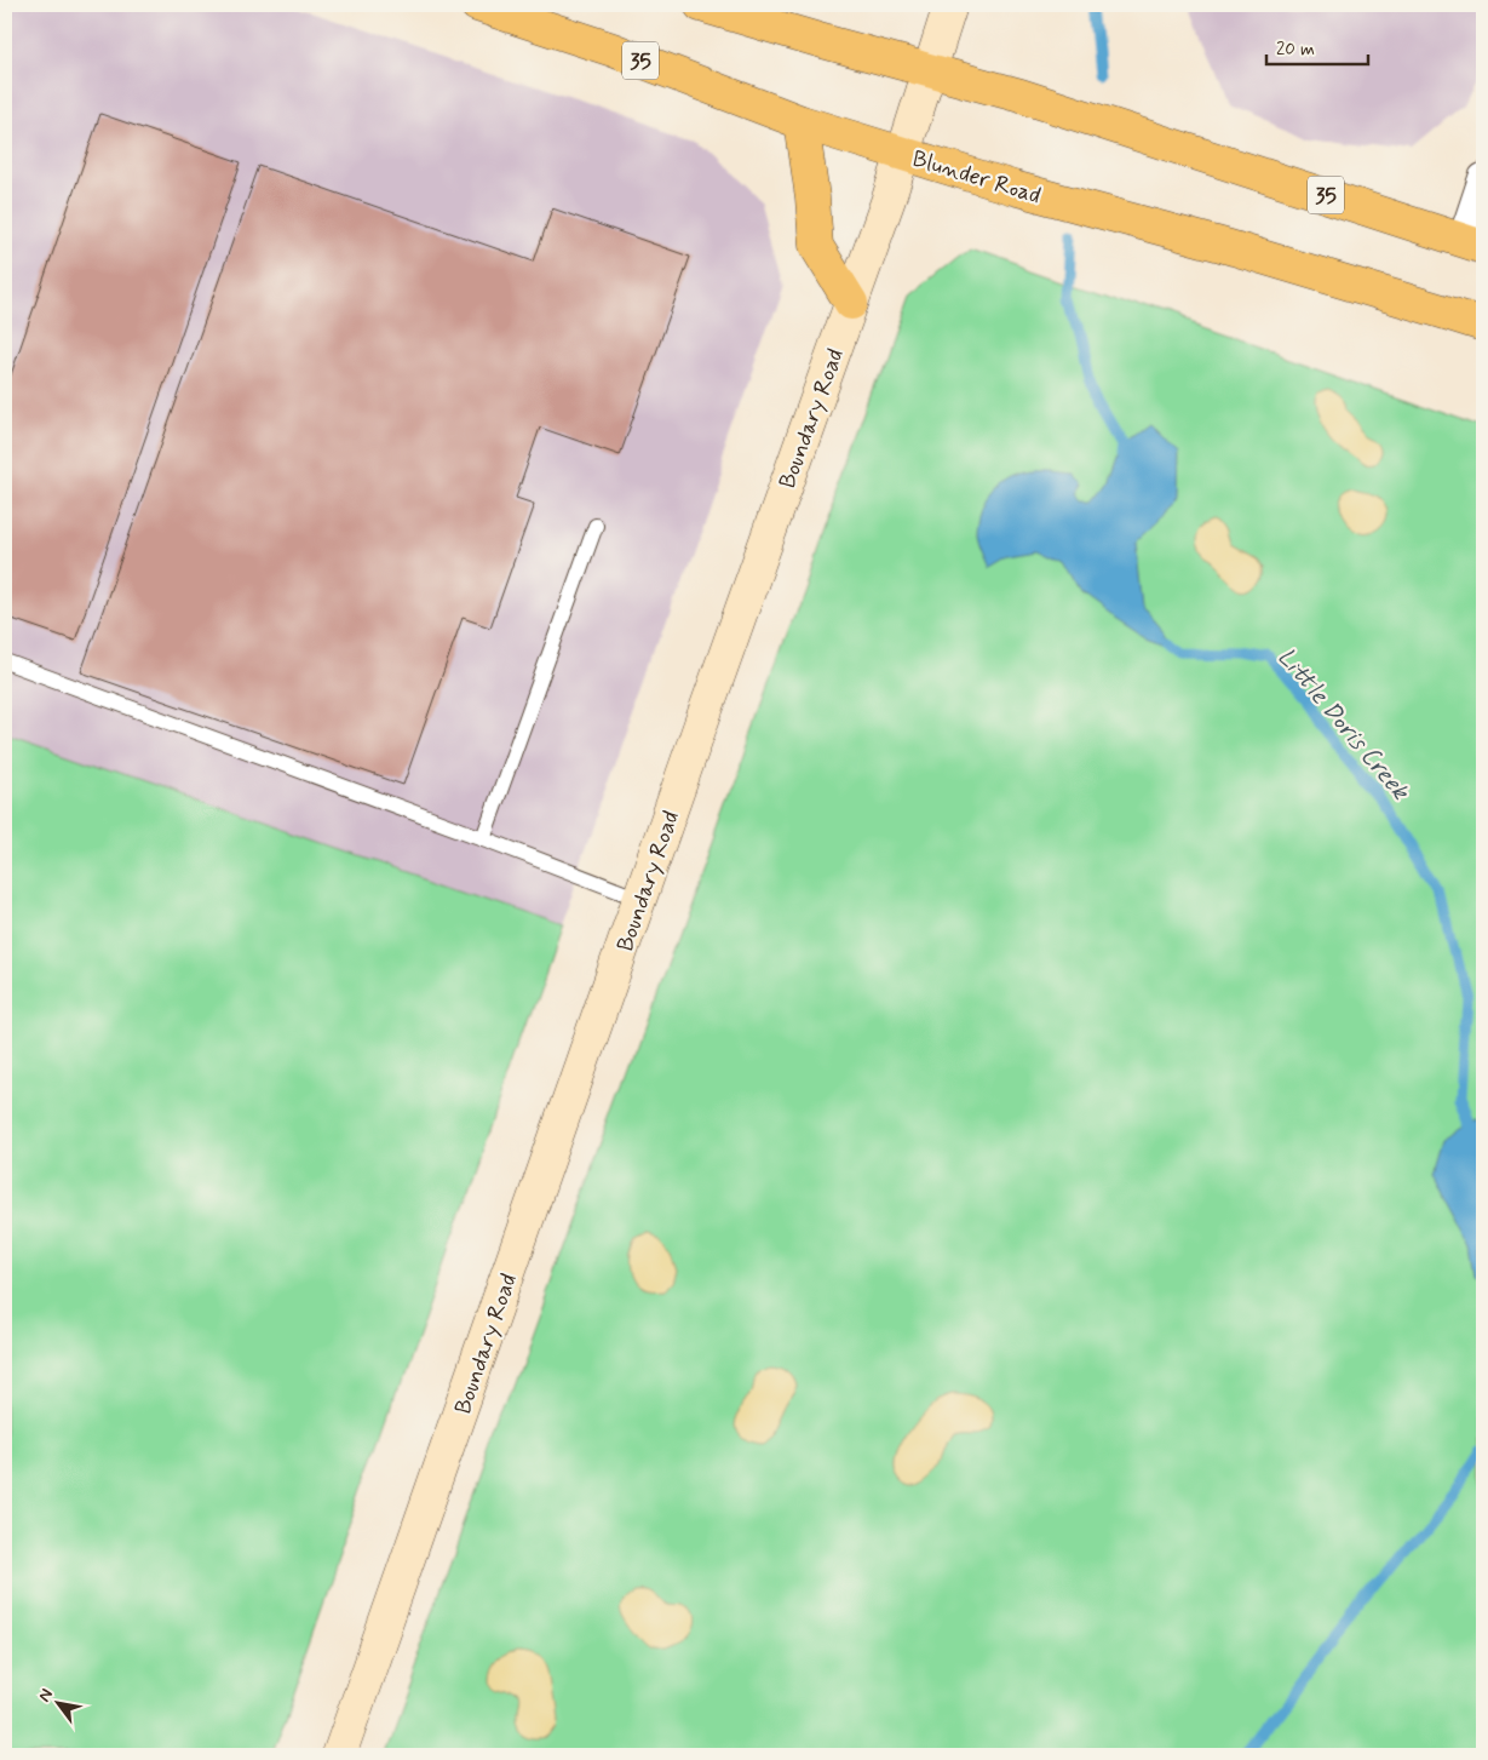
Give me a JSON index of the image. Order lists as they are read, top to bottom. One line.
{"streets":{"main road":["35","Blunder Road"],"street":["Boundary Road"]},"crossings":[["35","Boundary Road"],["Blunder Road","Boundary Road"]],"water":["Little Doris Creek"],"scale_bar":"20 m","north":"top left"}
